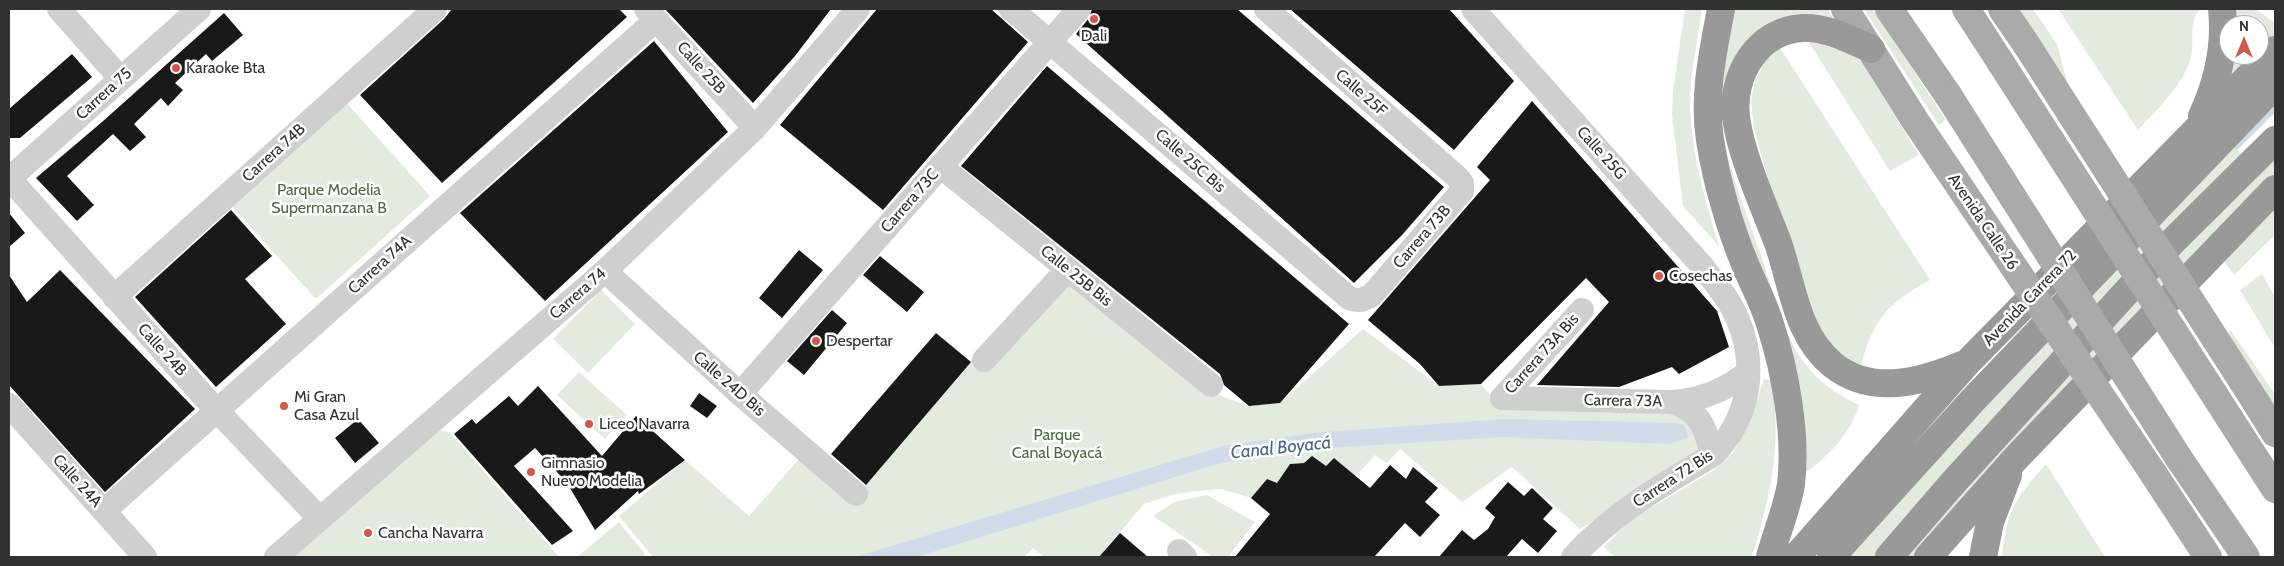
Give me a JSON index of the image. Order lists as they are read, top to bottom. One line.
{"streets":{"highway":["Avenida Carrera 72"],"main road":["Avenida Calle 26"],"street":["Calle 25B","Calle 25F","Carrera 75","Carrera 74B","Calle 25G","Calle 25C Bis","Carrera 73C","Carrera 73B","Carrera 74A","Calle 25B Bis","Carrera 74","Calle 24B","Carrera 73A Bis","Calle 24D Bis","Carrera 73A","Carrera 72 Bis","Calle 24A"]},"crossings":[["Calle 25B","Carrera 74A"],["Calle 25B","Carrera 74"],["Calle 25F","Carrera 73B"],["Carrera 75","Calle 24B"],["Carrera 74B","Calle 24B"],["Calle 25G","Carrera 72 Bis"],["Calle 25C Bis","Carrera 73C"],["Calle 25C Bis","Carrera 73B"],["Carrera 73C","Calle 25B Bis"],["Carrera 73C","Calle 24D Bis"],["Carrera 74A","Calle 24B"],["Carrera 74A","Calle 24A"],["Carrera 74","Calle 24B"],["Carrera 74","Calle 24D Bis"],["Carrera 73A Bis","Carrera 73A"],["Carrera 73A","Carrera 72 Bis"]],"water":["Canal Boyacá"],"parks":["Parque Modelia Supermanzana B","Parque Canal Boyacá"],"places":["Dali","Karaoke Bta","Cosechas","Despertar","Mi Gran Casa Azul","Liceo Navarra","Gimnasio Nuevo Modelia","Cancha Navarra"],"north":"top"}
